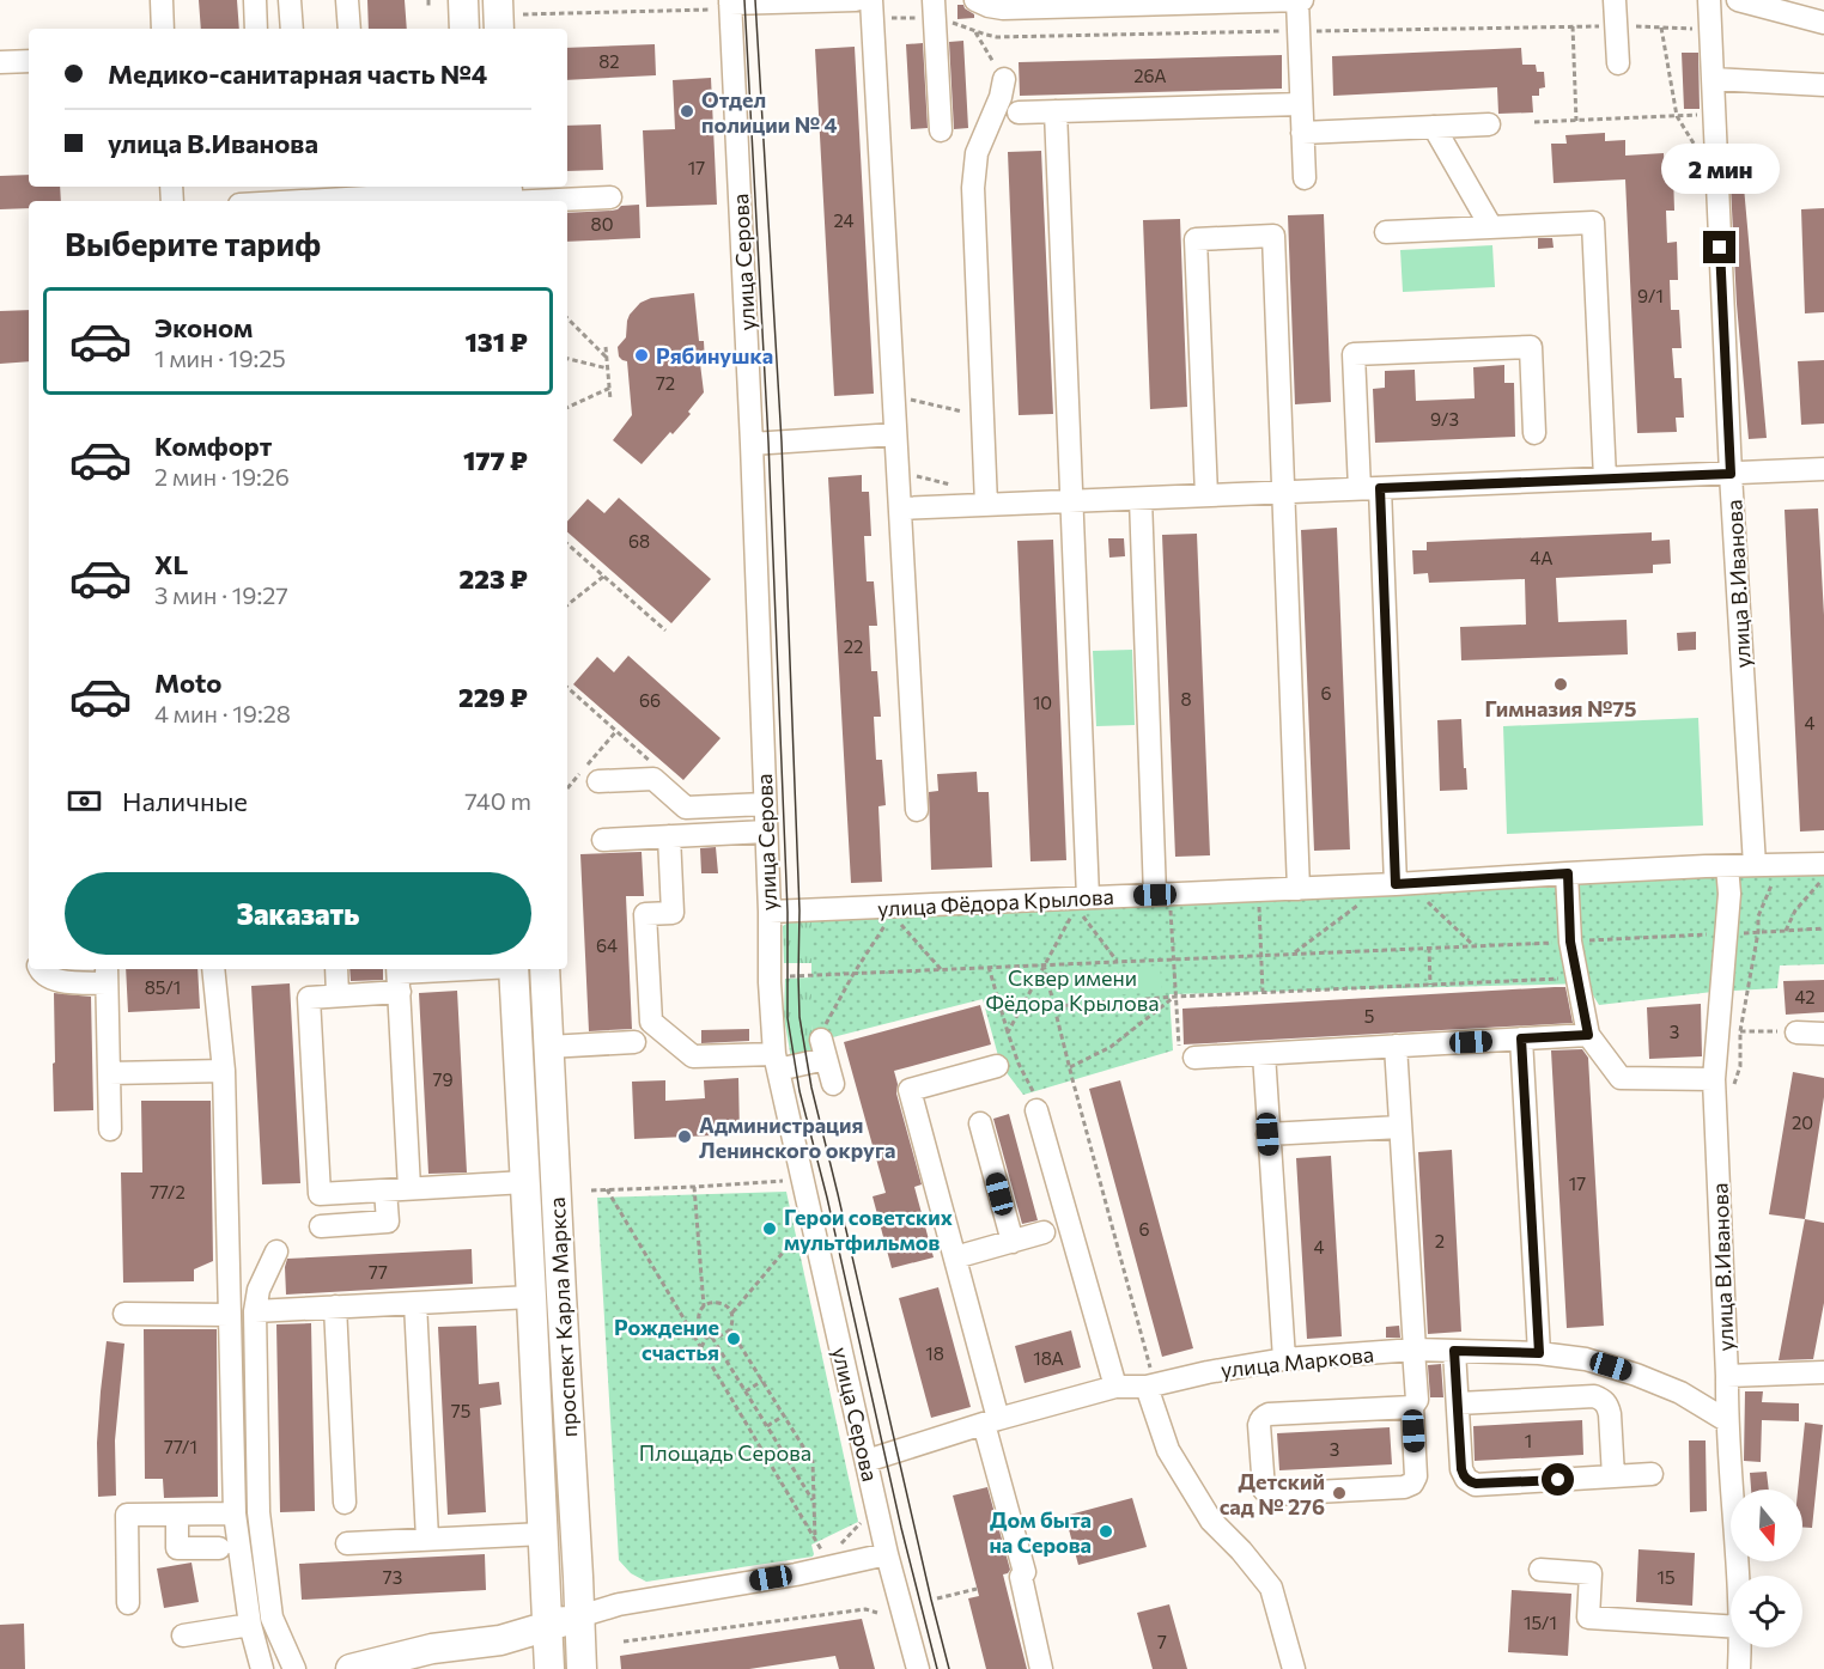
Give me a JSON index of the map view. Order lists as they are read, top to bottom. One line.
{"streets":{"main road":["проспект Карла Маркса"],"street":["улица Серова","улица В.Иванова","улица Фёдора Крылова","улица Маркова"]},"crossings":[["улица Серова","улица Фёдора Крылова"],["улица Серова","улица Маркова"],["улица В.Иванова","улица Фёдора Крылова"],["улица В.Иванова","улица Маркова"]],"parks":["Сквер имени Фёдора Крылова","Площадь Серова"],"places":["Отдел полиции № 4","Рябинушка","Гимназия №75","Администрация Ленинского округа","Герои советских мультфильмов","Рождение счастья","Детский сад № 276","Дом быта на Серова"],"house_numbers":["82","26А","17","24","80","9/1","72","9/3","68","4А","22","6","8","66","10","4","64","85/1","42","5","3","79","20","17","77/2","6","2","4","77","18","18А","75","1","77/1","3","73","15","15/1","7"],"north":"bottom","page":{"banner":["Медико-санитарная часть №4","улица В.Иванова"],"bubble":"2 мин","heading":"Выберите тариф","list":[{"name":"Эконом","note":"1 мин · 19:25","value":"131 ₽"},{"name":"Комфорт","note":"2 мин · 19:26","value":"177 ₽"},{"name":"XL","note":"3 мин · 19:27","value":"223 ₽"},{"name":"Moto","note":"4 мин · 19:28","value":"229 ₽"}],"pay":["Наличные","740 m"],"buttons":"Заказать"}}
